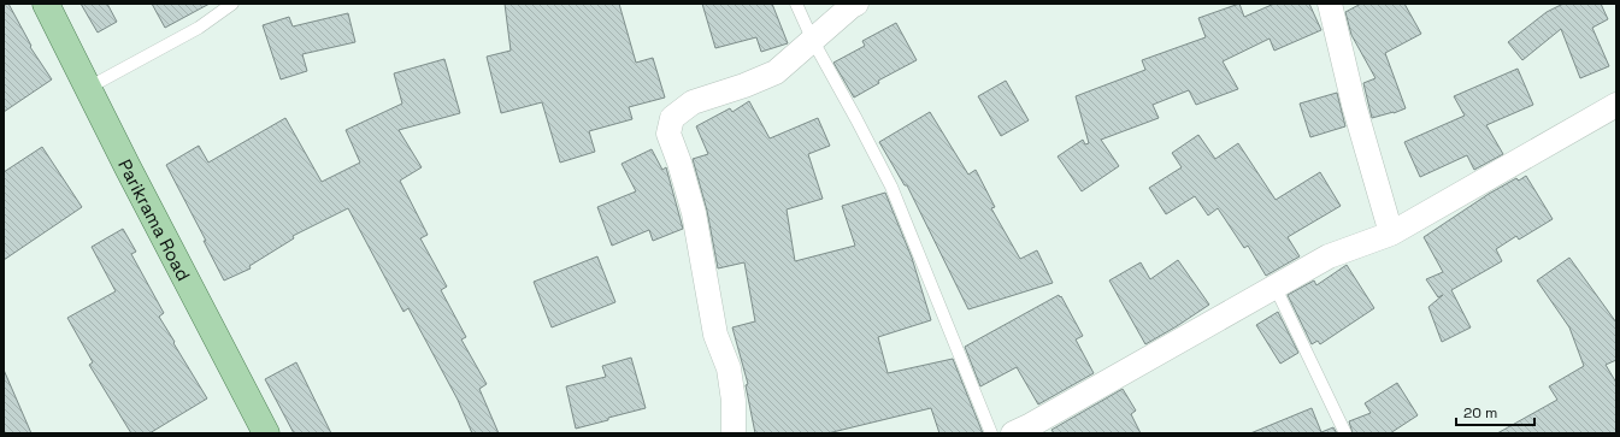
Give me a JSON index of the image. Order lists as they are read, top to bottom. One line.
{"streets":{"main road":["Parikrama Road"]},"scale_bar":"20 m"}
